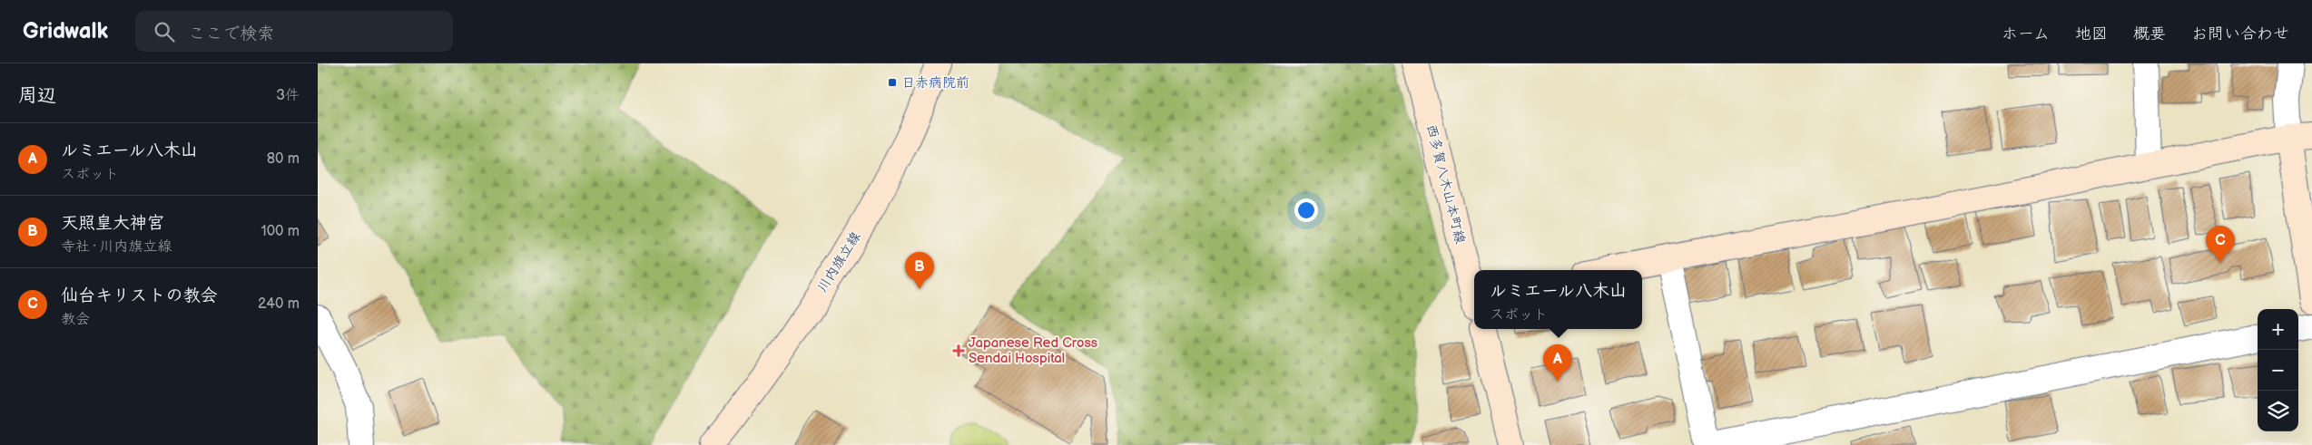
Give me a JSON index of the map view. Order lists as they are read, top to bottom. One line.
{"streets":{"street":["西多賀八木山本町線","川内旗立線"]},"places":{"transit":["日赤病院前"],"health":["Japanese Red Cross Sendai Hospital"]},"page":{"header":"Gridwalk","search":"ここで検索","nav":["ホーム","地図","概要","お問い合わせ"],"heading":["周辺","3件"],"list":[{"mark":"A","name":"ルミエール八木山","note":"スポット","value":"80 m"},{"mark":"B","name":"天照皇大神宮","note":"寺社 · 川内旗立線","value":"100 m"},{"mark":"C","name":"仙台キリストの教会","note":"教会","value":"240 m"}],"pins":["C","B","A"],"popup":["ルミエール八木山","スポット"],"map_buttons":["+","−"]}}
